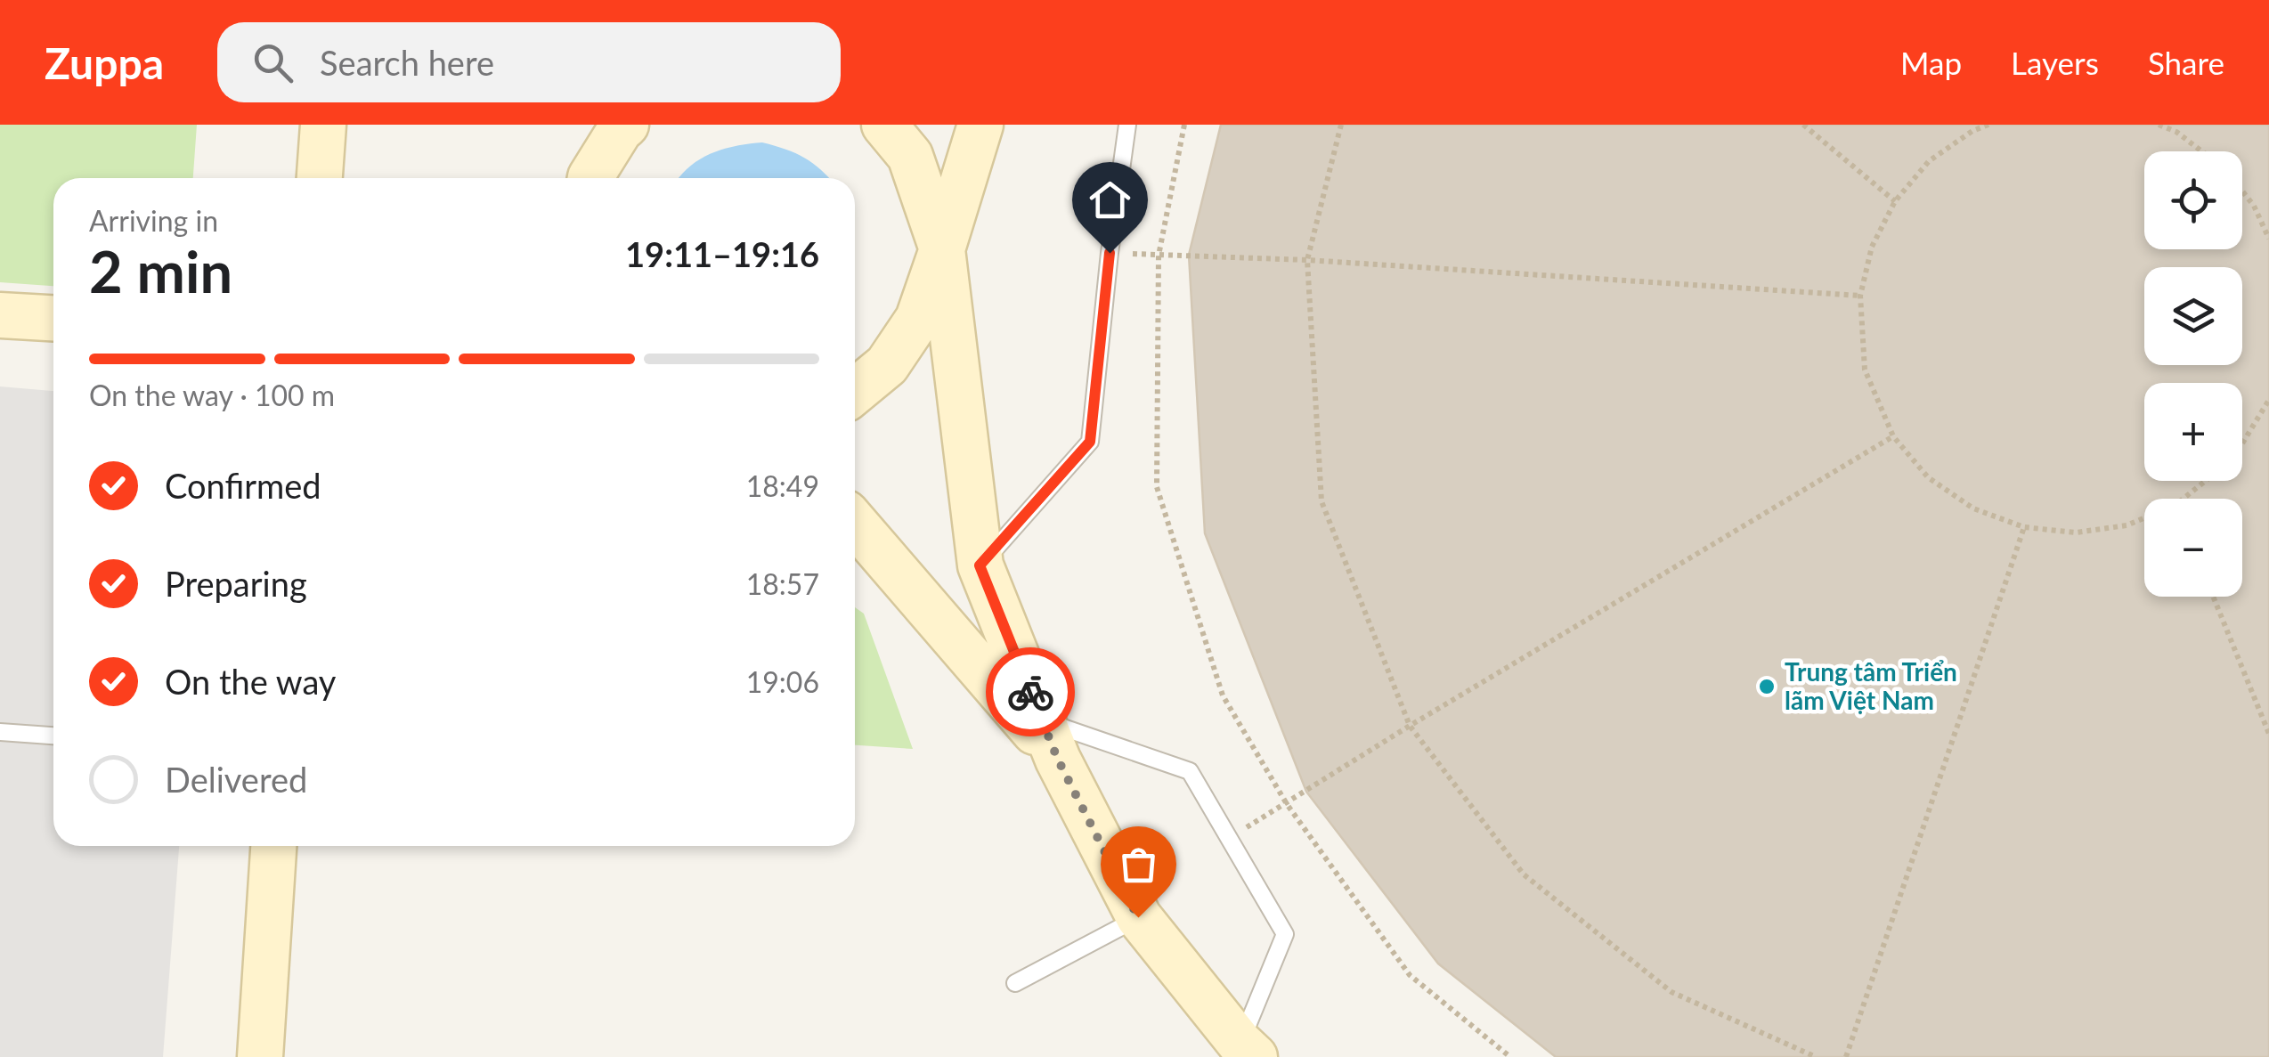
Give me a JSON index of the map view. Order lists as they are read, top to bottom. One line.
{"places":["Trung tâm Triển lãm Việt Nam"],"page":{"header":"Zuppa","search":"Search here","nav":["Map","Layers","Share"],"map_buttons":["+","−"],"heading":["2 min","Arriving in","19:11–19:16"],"bar":"On the way · 100 m","list":[["Confirmed","18:49"],["Preparing","18:57"],["On the way","19:06"],"Delivered"]}}
